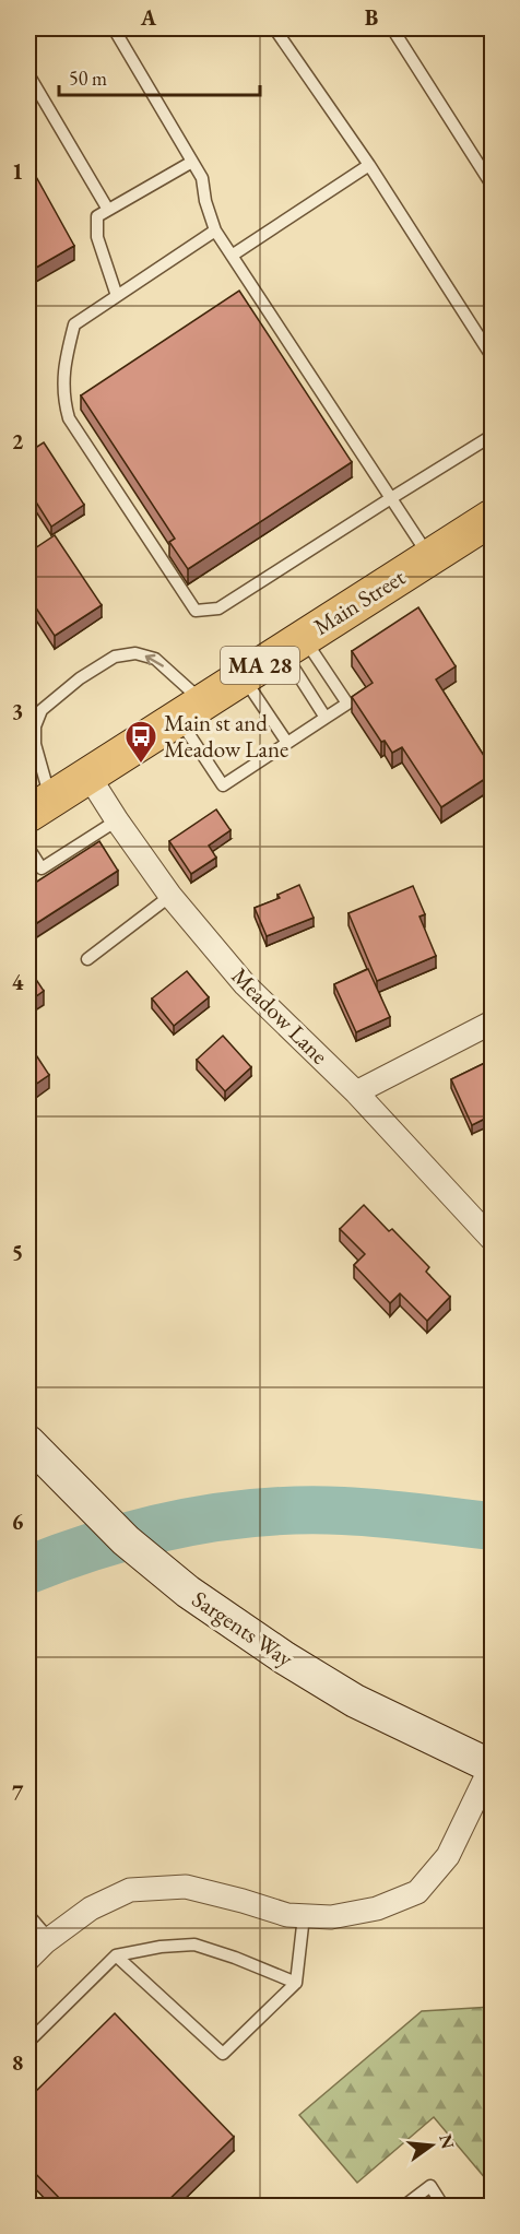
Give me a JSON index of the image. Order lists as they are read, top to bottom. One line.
{"streets":{"main road":["Main Street","MA 28","Sargents Way"],"street":["Meadow Lane"]},"crossings":[["Main Street","Meadow Lane"]],"places":{"bus stop":["Main st and Meadow Lane"]},"scale_bar":"50 m","north":"right","grid":{"columns":["A","B"],"rows":["1","2","3","4","5","6","7","8"]}}
